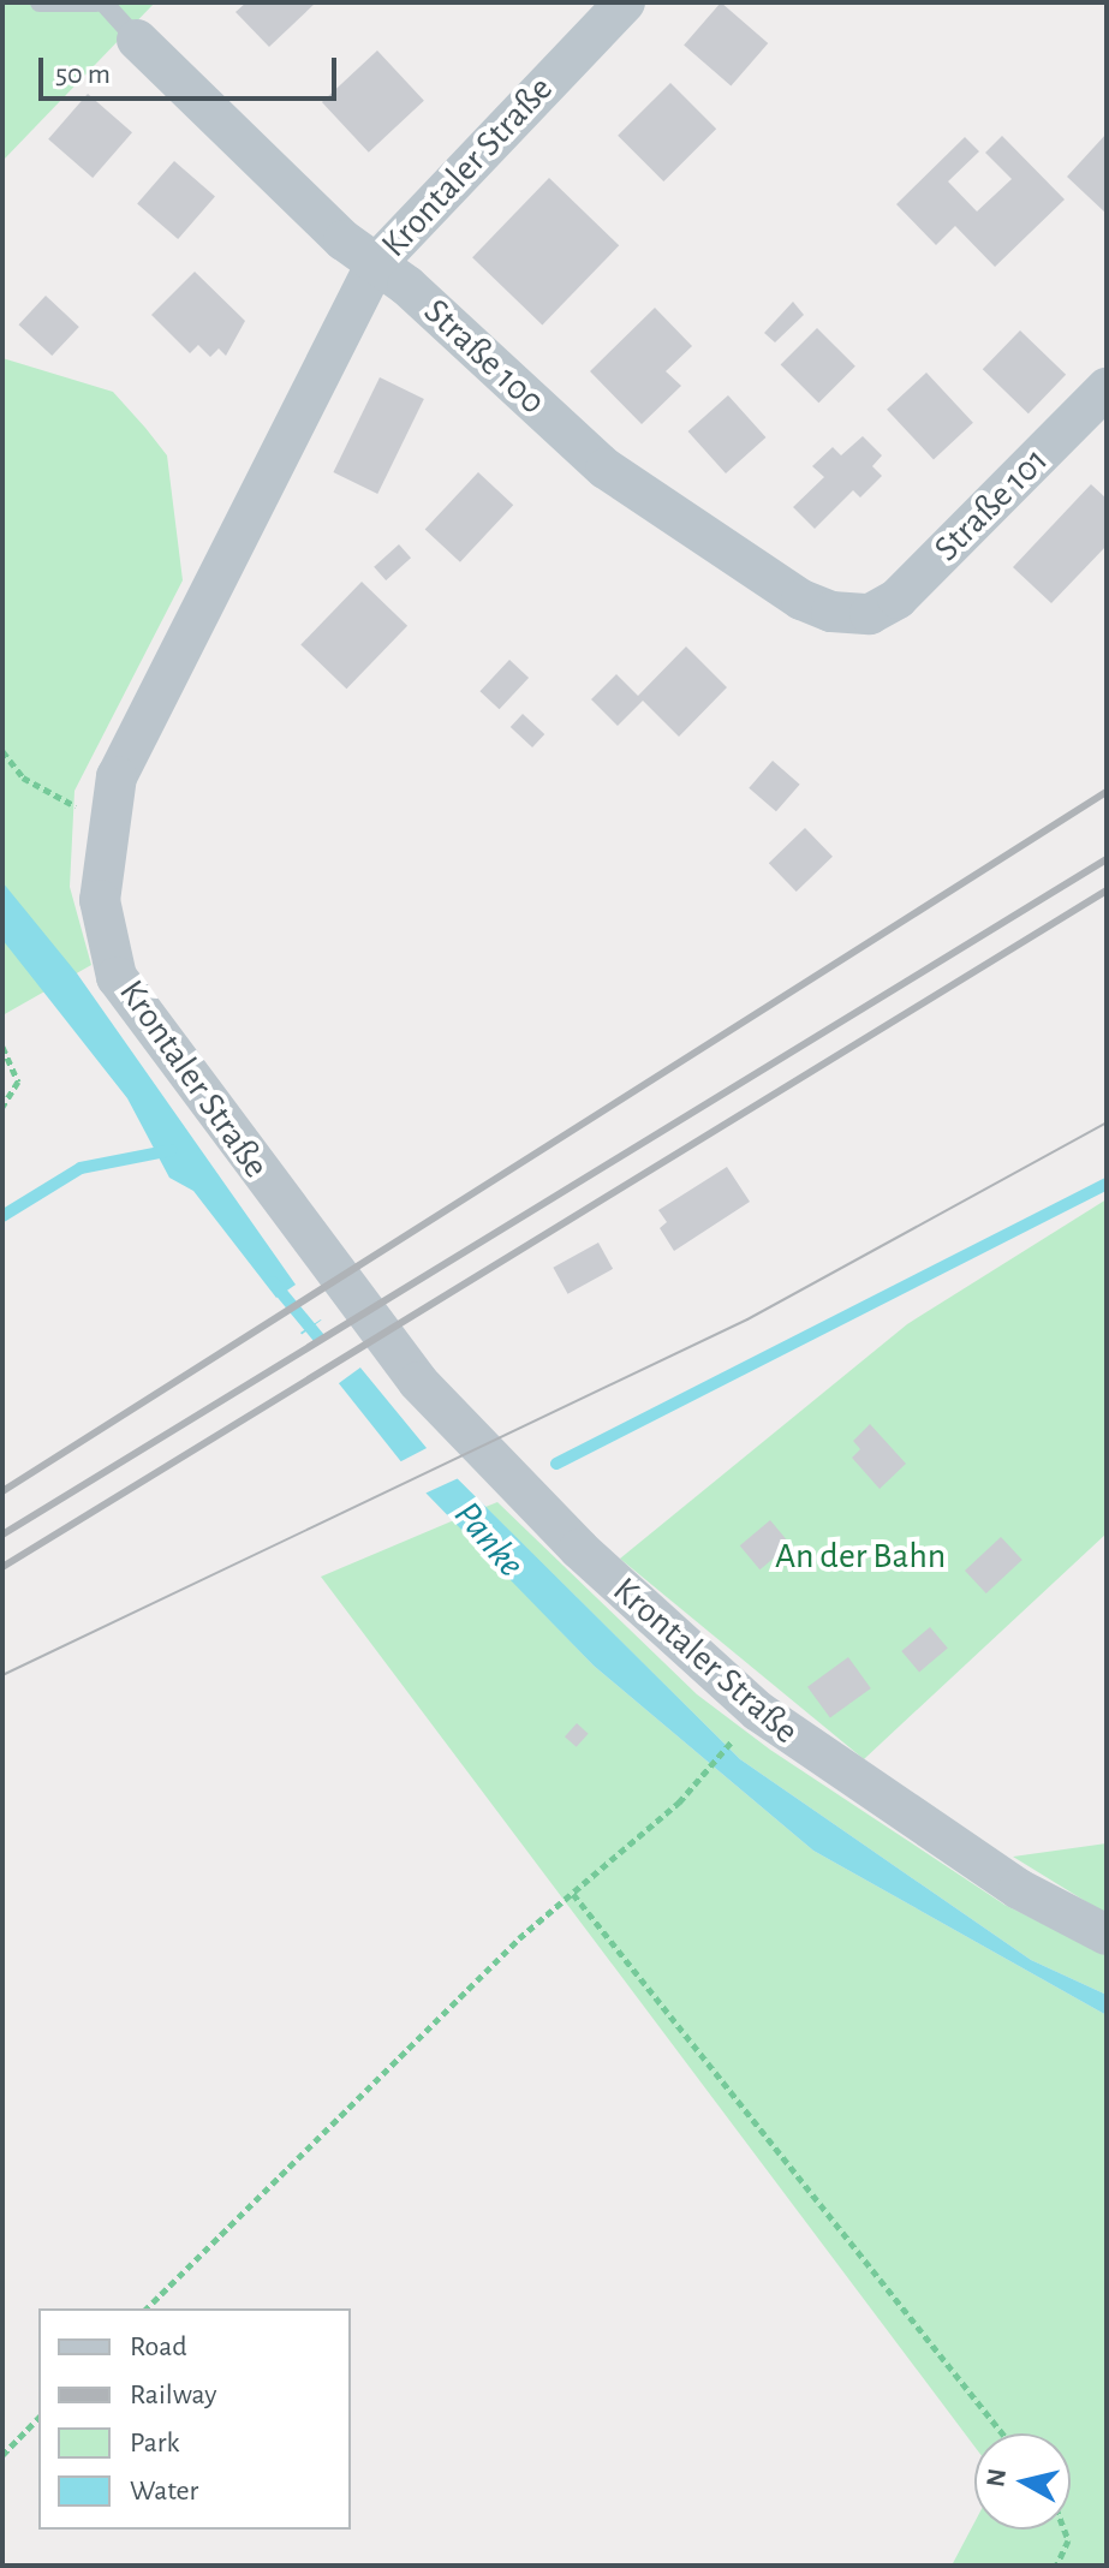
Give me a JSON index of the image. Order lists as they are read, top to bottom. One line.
{"streets":{"street":["Krontaler Straße","Straße 100","Straße 101"]},"crossings":[["Krontaler Straße","Straße 100"],["Straße 100","Straße 101"]],"water":["Panke"],"parks":["An der Bahn"],"legend":["Road","Railway","Park","Water"],"scale_bar":"50 m","north":"left"}
